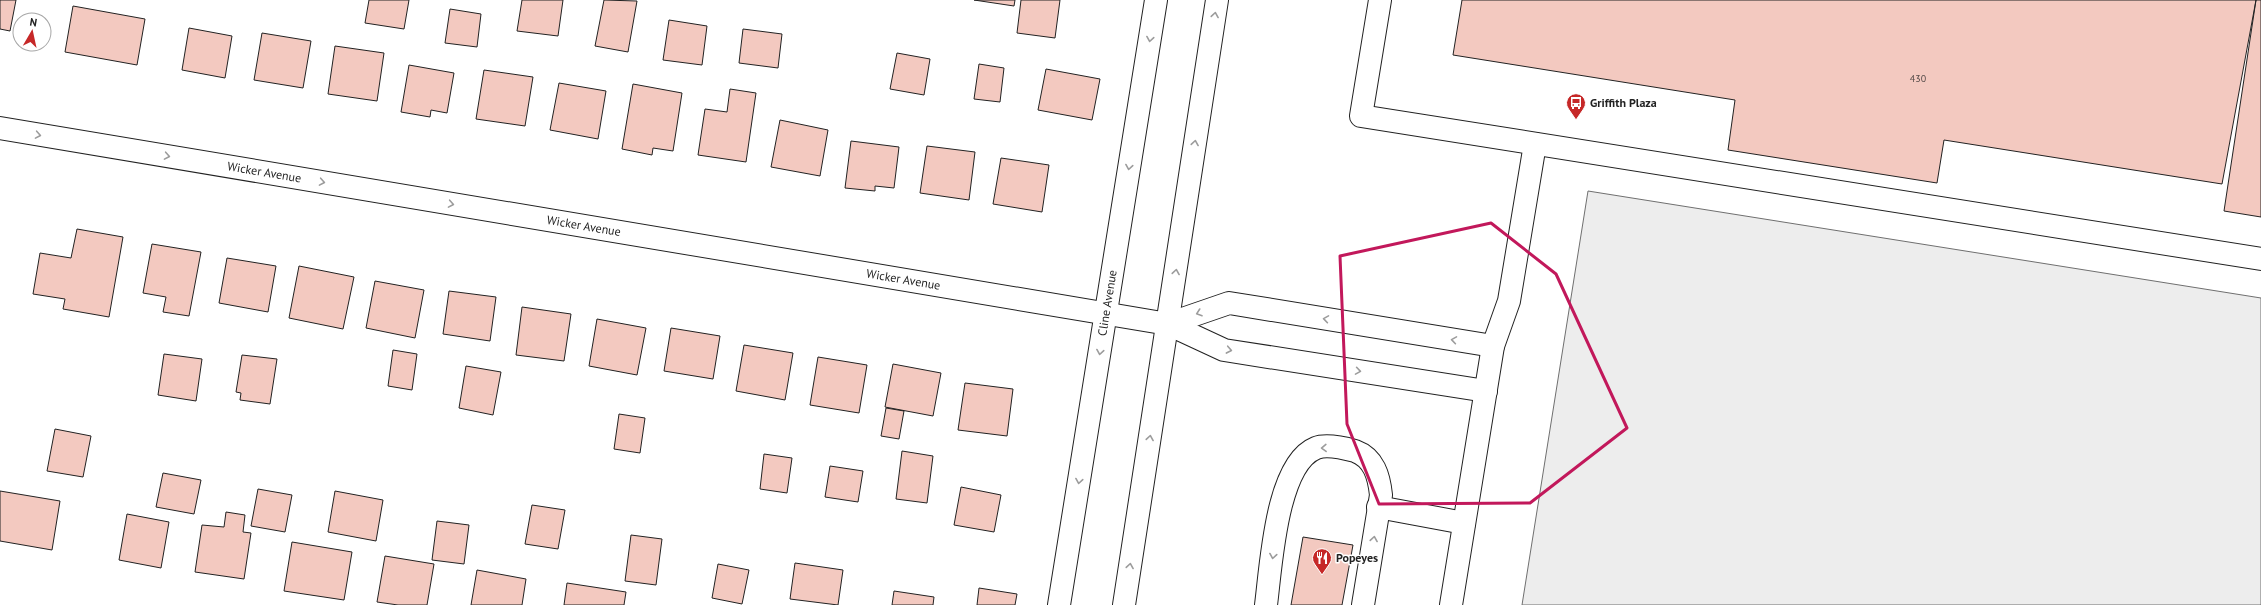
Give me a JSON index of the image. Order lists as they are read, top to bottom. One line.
{"streets":{"main road":["Wicker Avenue","Cline Avenue"]},"crossings":[["Wicker Avenue","Cline Avenue"]],"one_way":["Wicker Avenue"],"places":{"bus stop":["Griffith Plaza"],"restaurant":["Popeyes"]},"house_numbers":["430"],"north":"top"}
